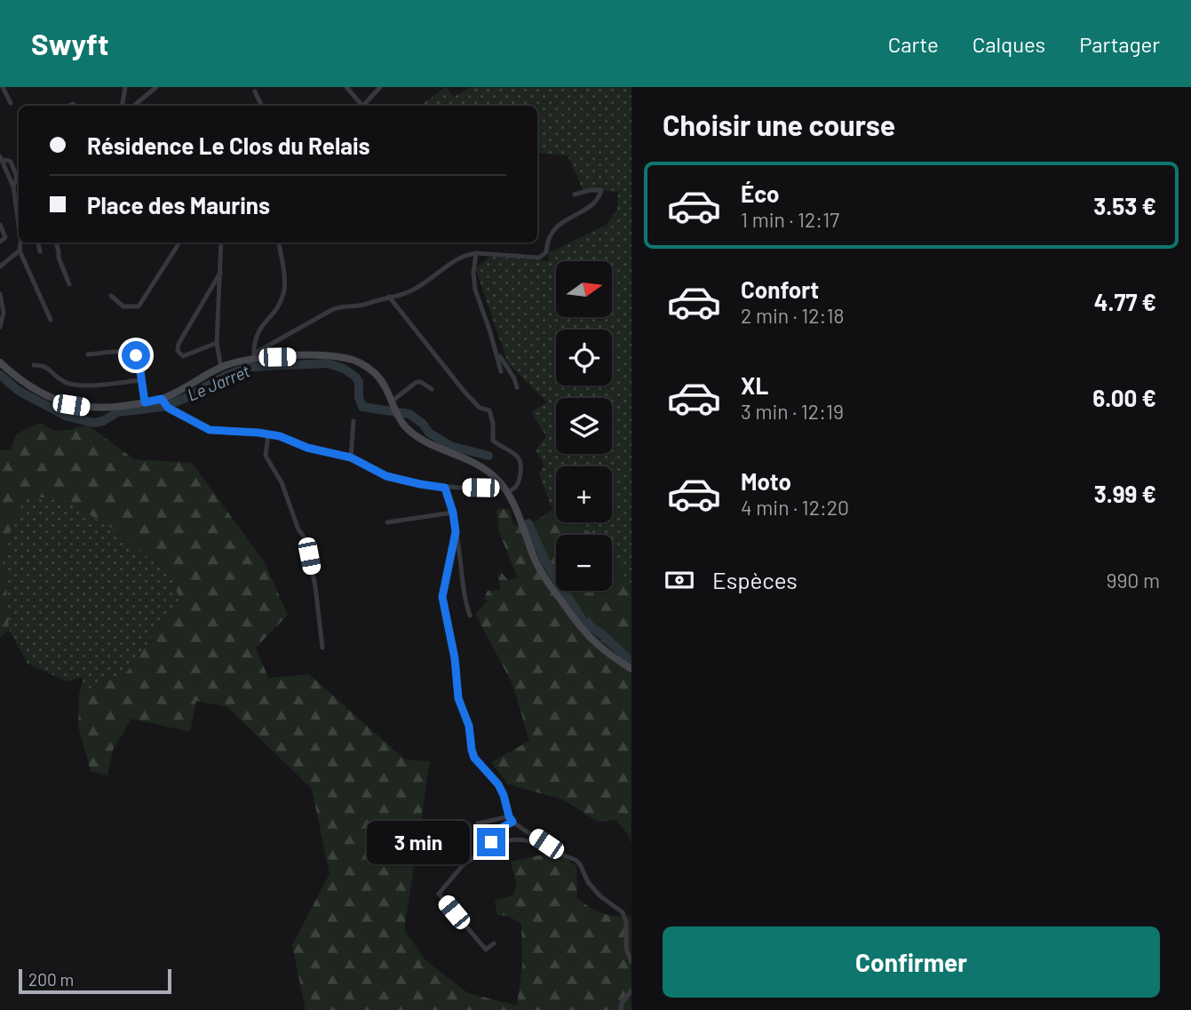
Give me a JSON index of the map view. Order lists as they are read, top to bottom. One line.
{"water":["Le Jarret"],"scale_bar":"200 m","north":"right","page":{"header":"Swyft","nav":["Carte","Calques","Partager"],"heading":"Choisir une course","banner":["Résidence Le Clos du Relais","Place des Maurins"],"list":[{"name":"Éco","note":"1 min · 12:17","value":"3.53 €"},{"name":"Confort","note":"2 min · 12:18","value":"4.77 €"},{"name":"XL","note":"3 min · 12:19","value":"6.00 €"},{"name":"Moto","note":"4 min · 12:20","value":"3.99 €"}],"map_buttons":["+","−"],"pay":["Espèces","990 m"],"bubble":"3 min","buttons":"Confirmer","scale":"200 m"}}
